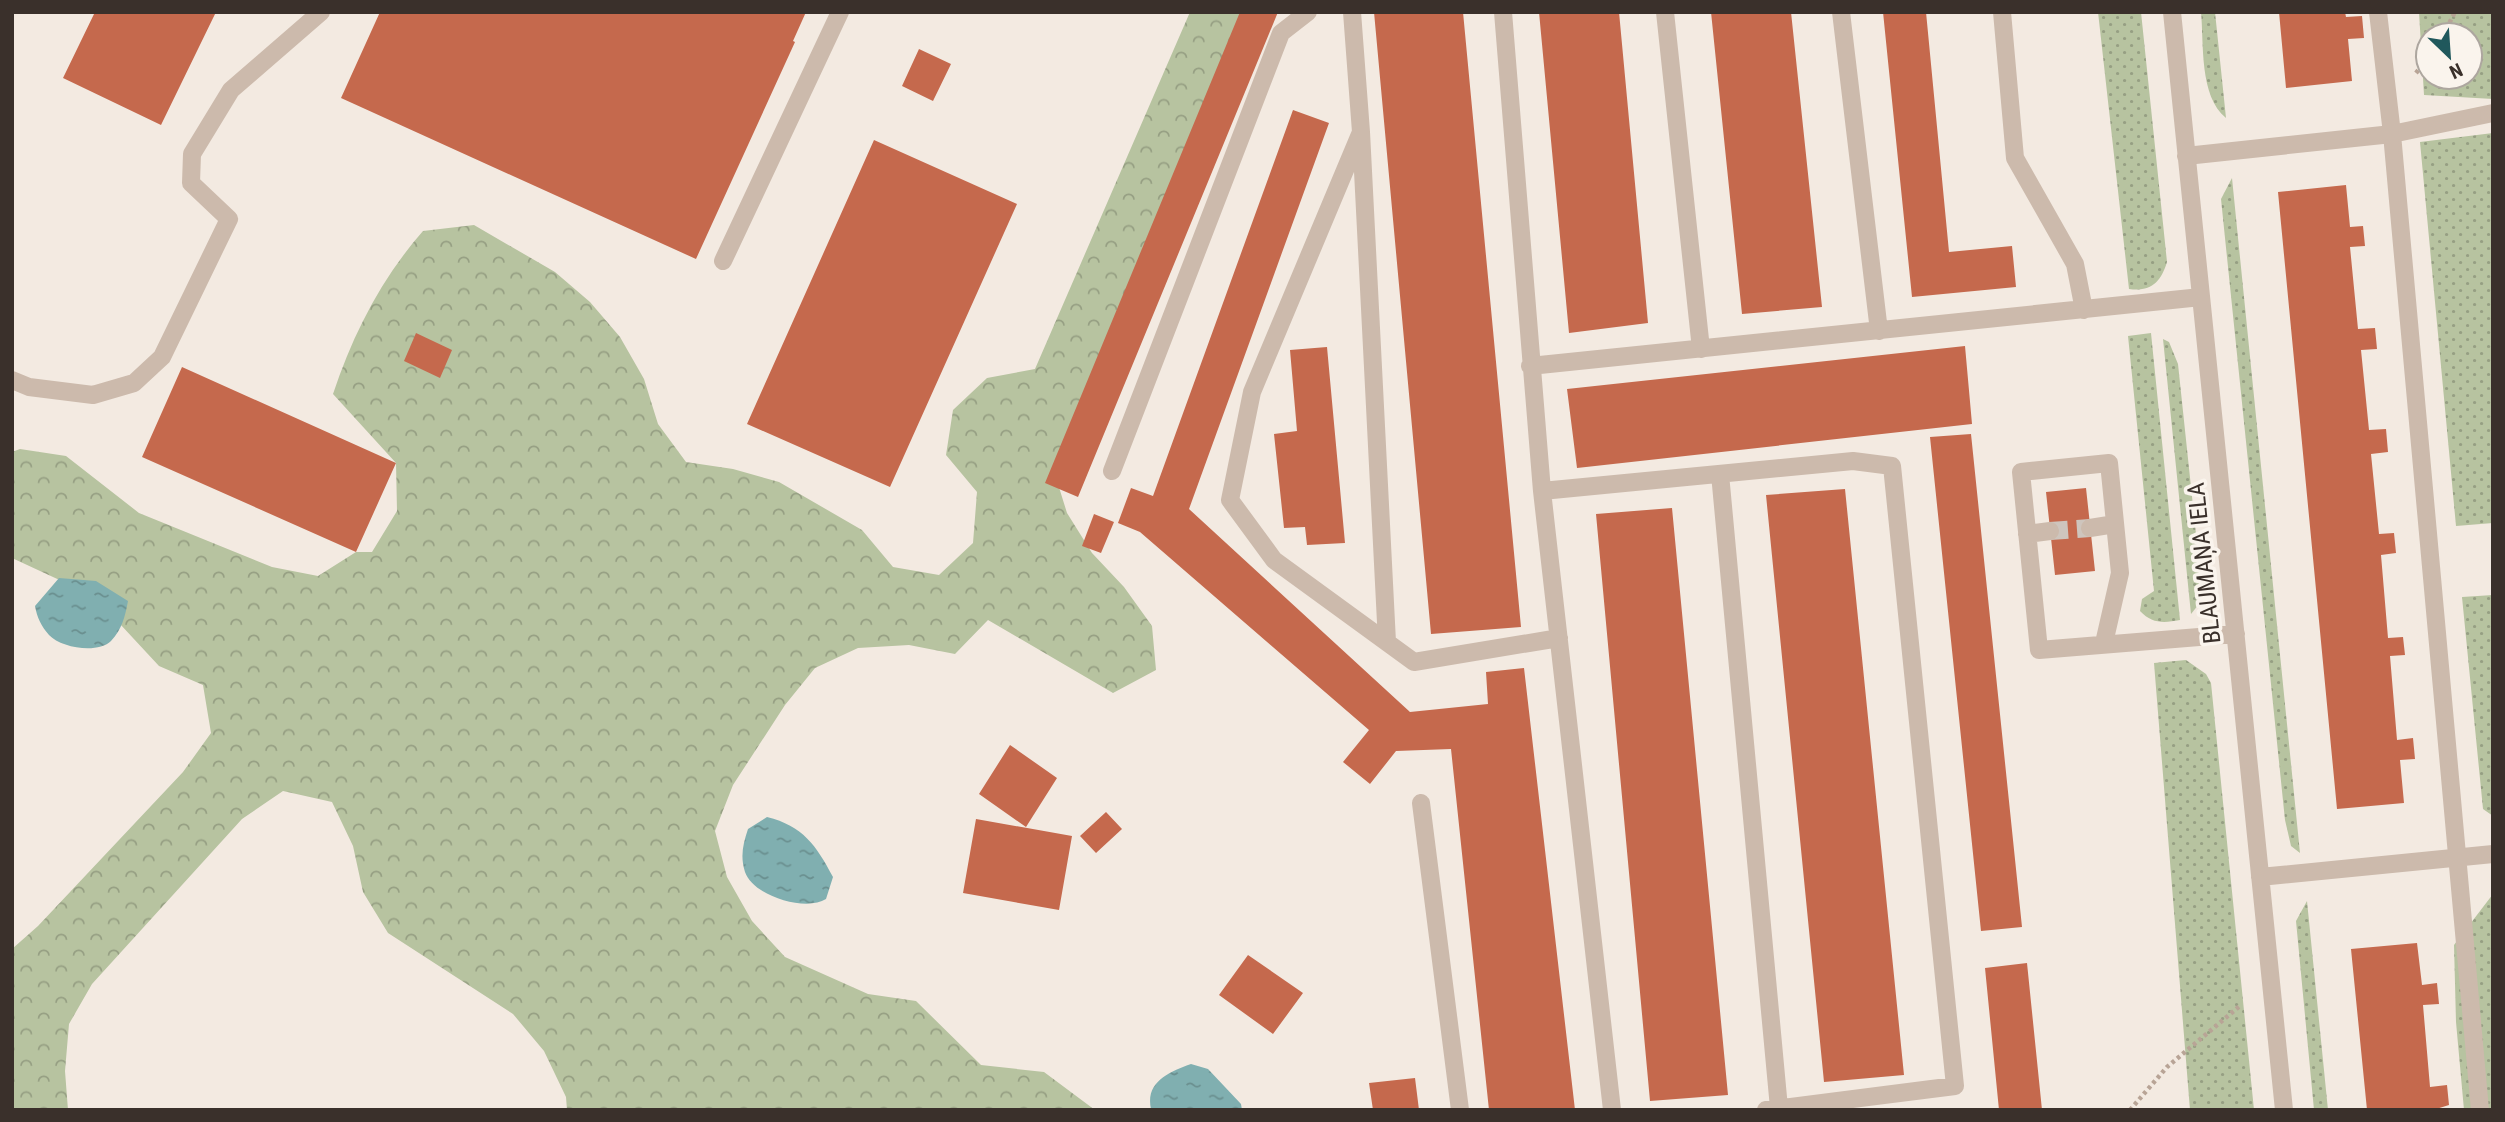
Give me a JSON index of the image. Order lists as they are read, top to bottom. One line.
{"streets":{"street":["BLAUMAŅA IELA"]},"north":"bottom right"}
